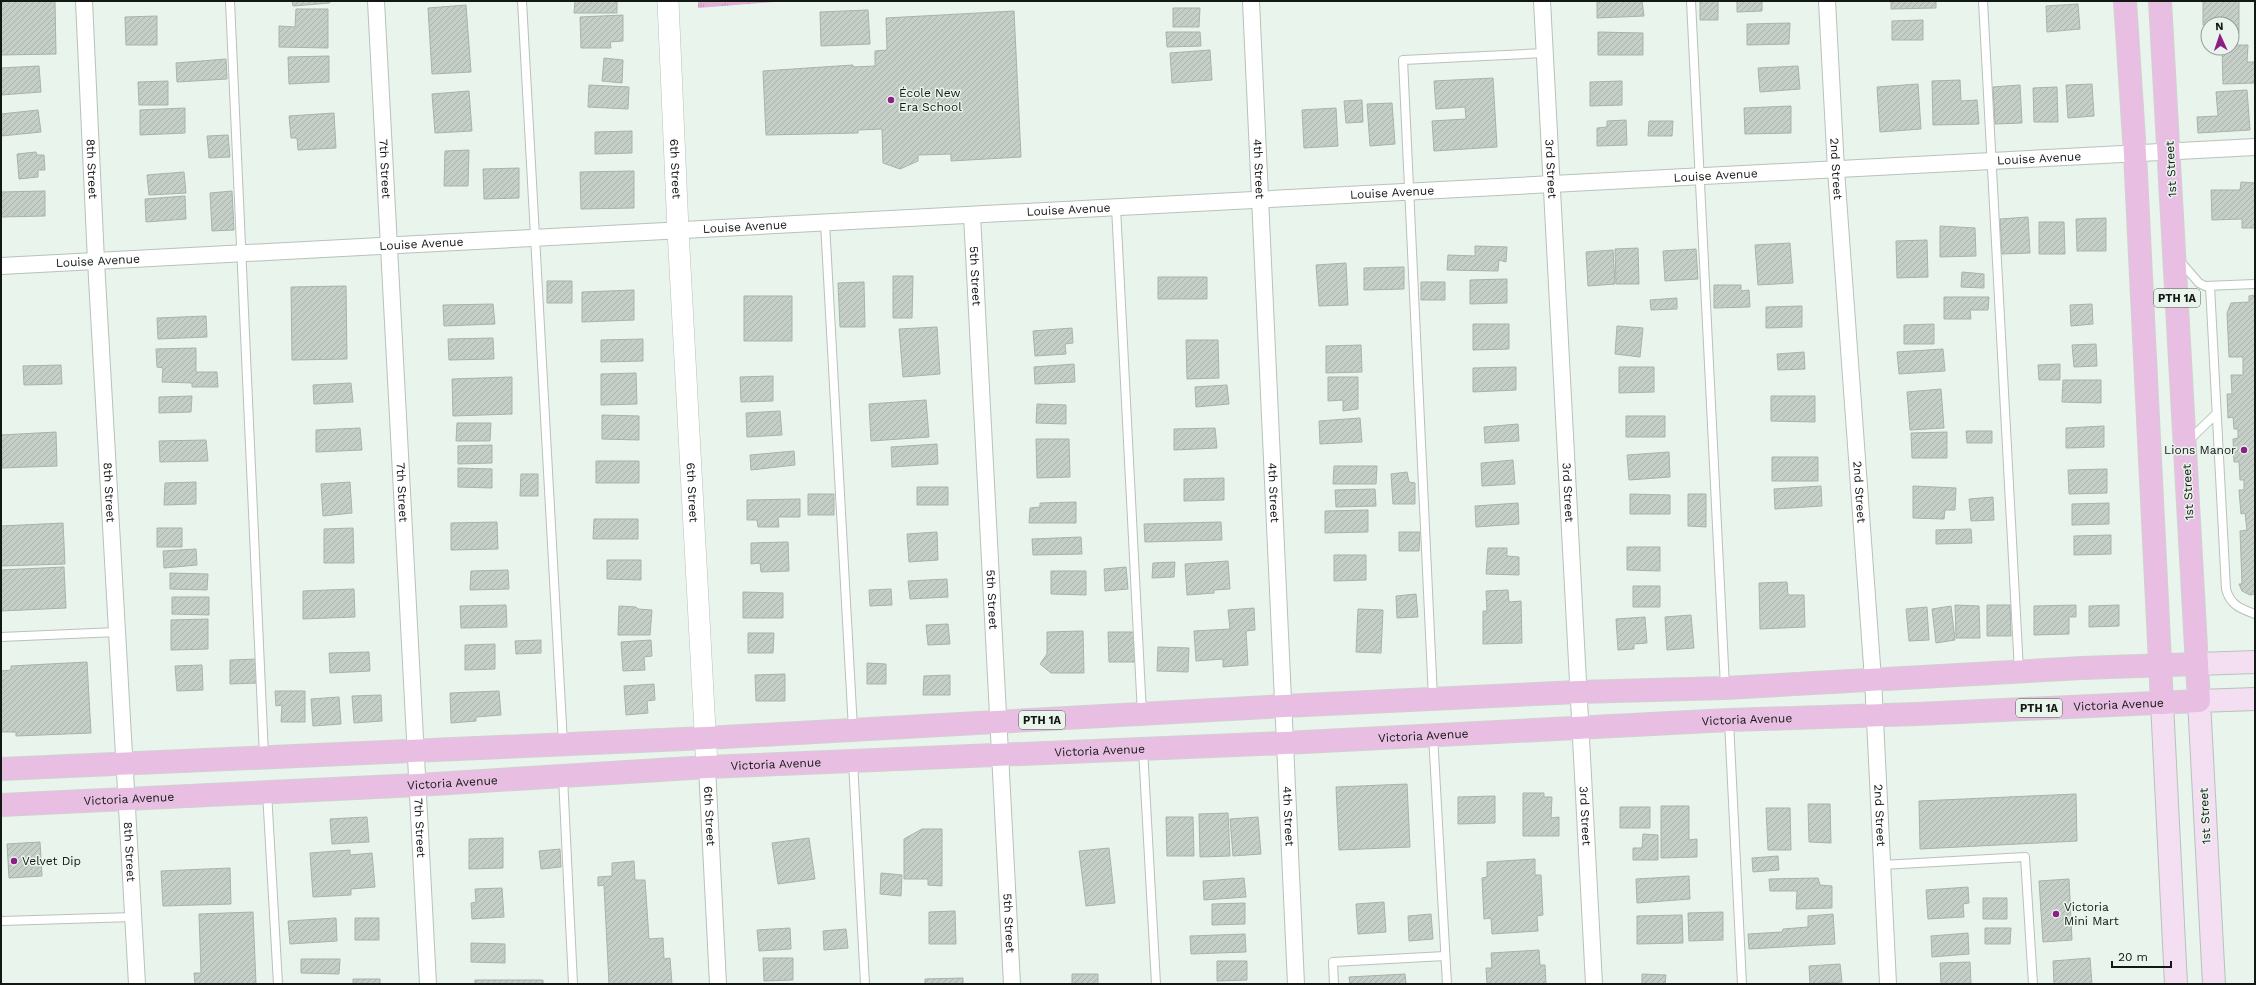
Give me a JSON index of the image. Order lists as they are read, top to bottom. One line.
{"streets":{"main road":["1st Street","PTH 1A","Victoria Avenue"],"street":["Louise Avenue","8th Street","7th Street","6th Street","4th Street","3rd Street","2nd Street","5th Street"]},"crossings":[["Louise Avenue","8th Street"],["Louise Avenue","7th Street"],["Louise Avenue","6th Street"],["Louise Avenue","4th Street"],["Louise Avenue","3rd Street"],["Louise Avenue","2nd Street"],["Louise Avenue","1st Street"],["Louise Avenue","5th Street"],["Louise Avenue","PTH 1A"],["8th Street","PTH 1A"],["8th Street","Victoria Avenue"],["7th Street","PTH 1A"],["7th Street","Victoria Avenue"],["6th Street","PTH 1A"],["6th Street","Victoria Avenue"],["4th Street","PTH 1A"],["4th Street","Victoria Avenue"],["3rd Street","PTH 1A"],["3rd Street","Victoria Avenue"],["2nd Street","PTH 1A"],["2nd Street","Victoria Avenue"],["1st Street","PTH 1A"],["1st Street","Victoria Avenue"],["5th Street","PTH 1A"],["5th Street","Victoria Avenue"],["PTH 1A","Victoria Avenue"]],"places":["École New Era School","Lions Manor","Velvet Dip","Victoria Mini Mart"],"scale_bar":"20 m","north":"top"}
